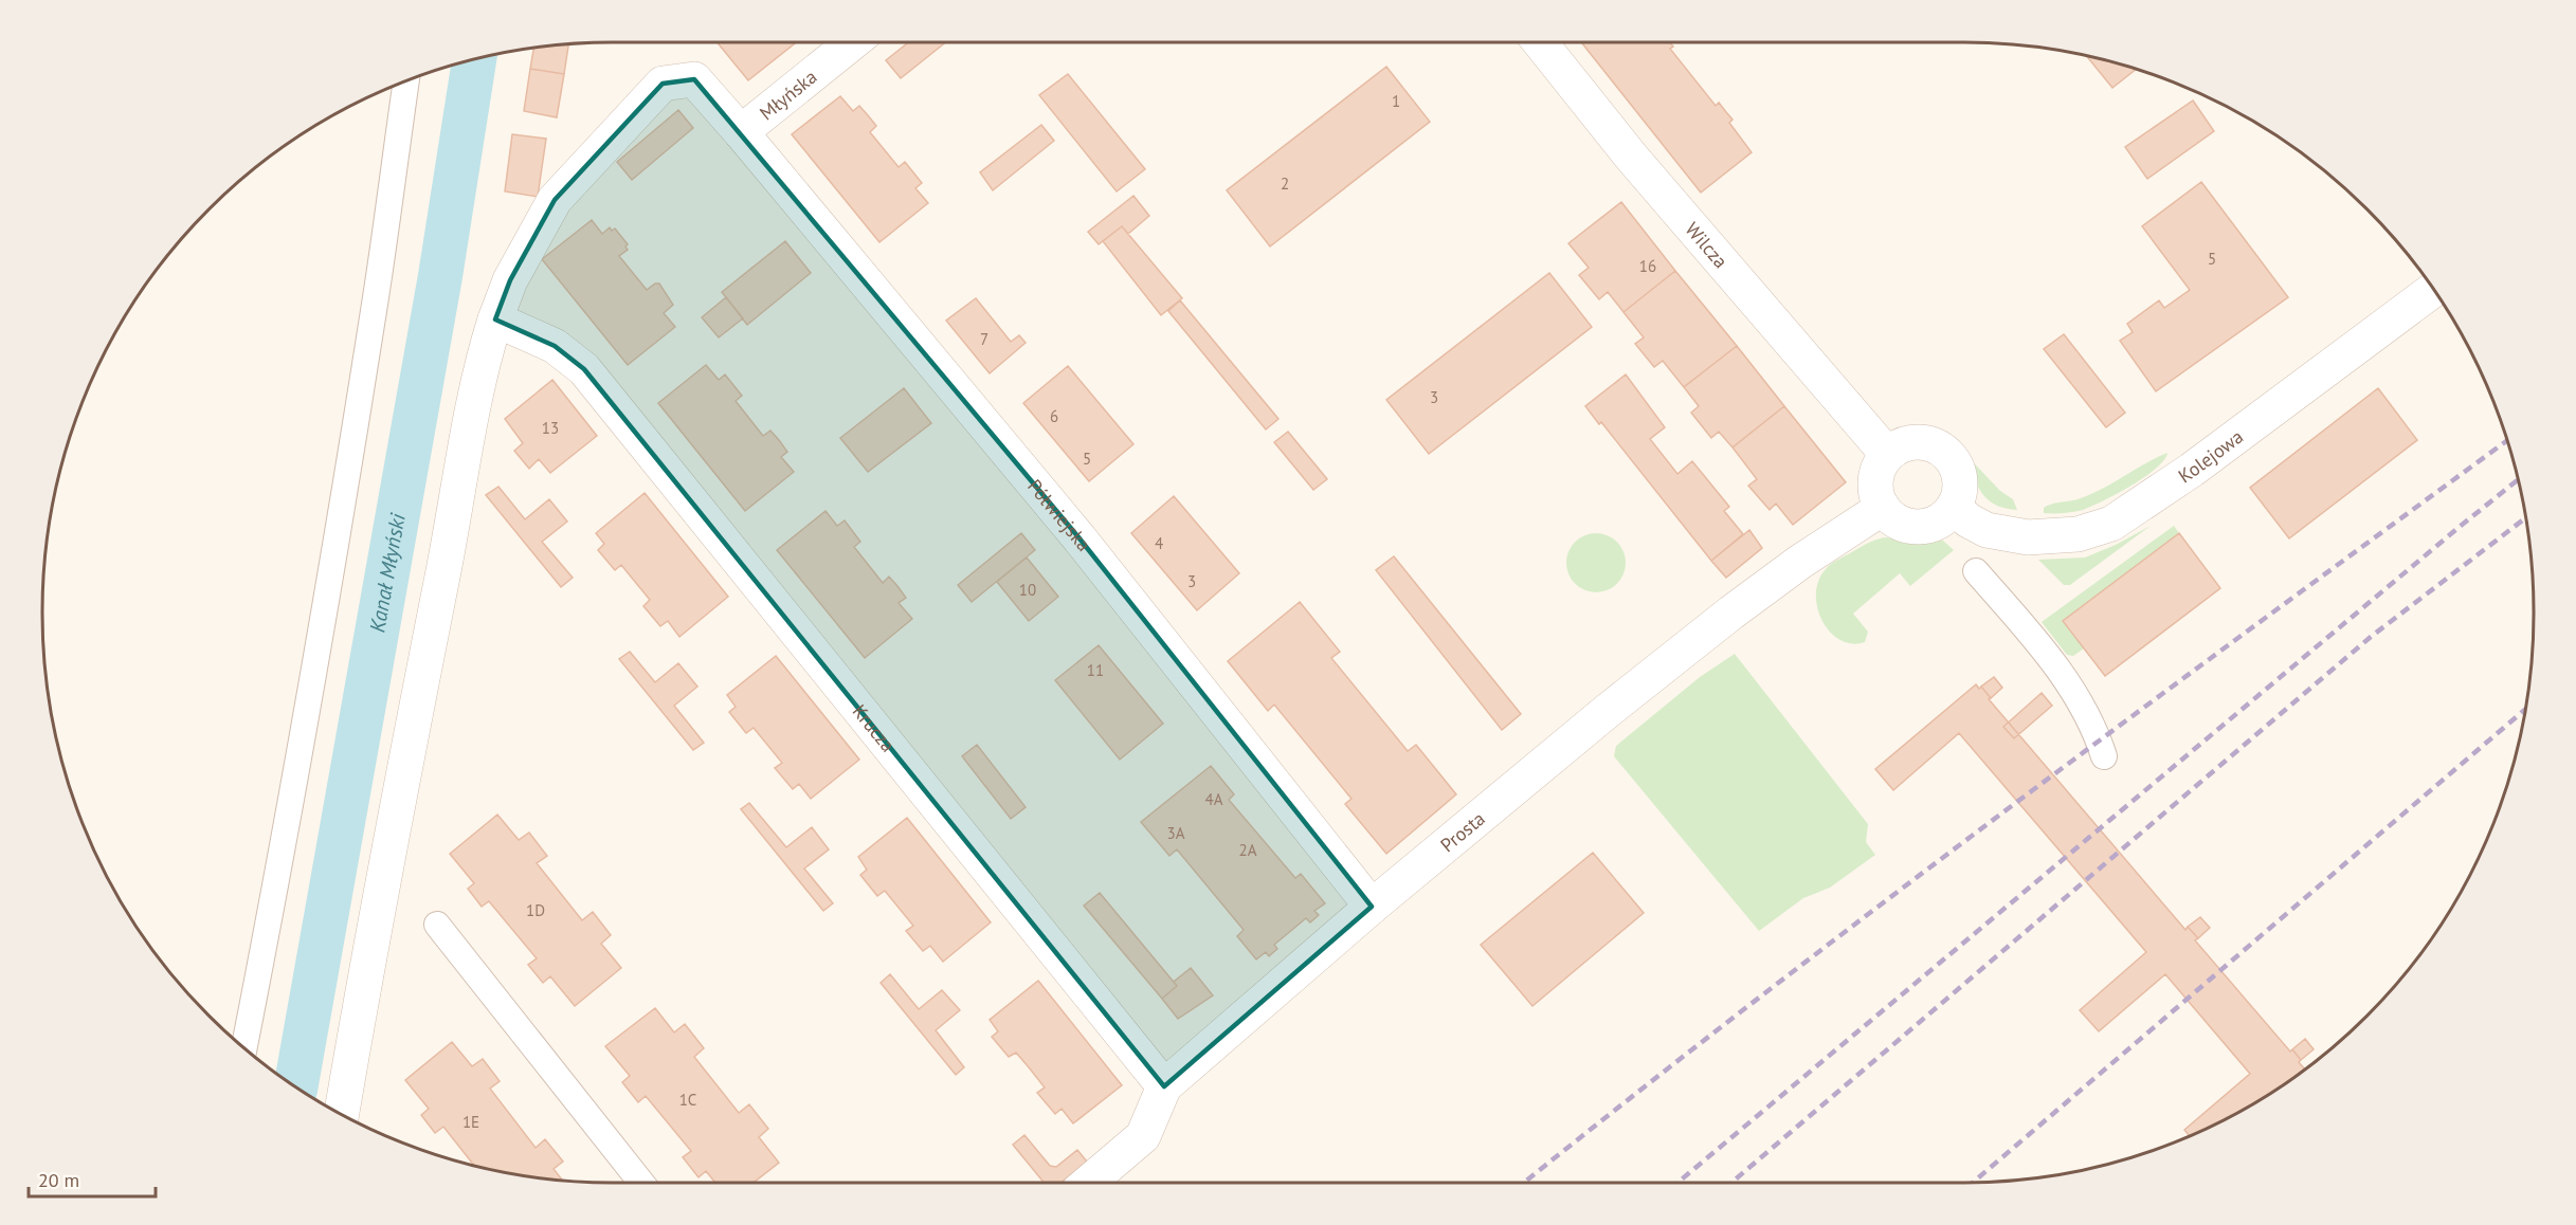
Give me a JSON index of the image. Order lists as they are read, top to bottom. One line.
{"streets":{"street":["Młyńska","Wilcza","Kolejowa","Półwiejska","Krucza","Prosta"]},"crossings":[["Młyńska","Półwiejska"],["Wilcza","Kolejowa"],["Wilcza","Prosta"],["Kolejowa","Prosta"],["Półwiejska","Krucza"],["Półwiejska","Prosta"],["Krucza","Prosta"]],"water":["Kanał Młyński"],"house_numbers":["1","2","5","16","7","3","6","13","5","4","3","10","11","4A","3A","2A","1D","1C","1E"],"scale_bar":"20 m"}
